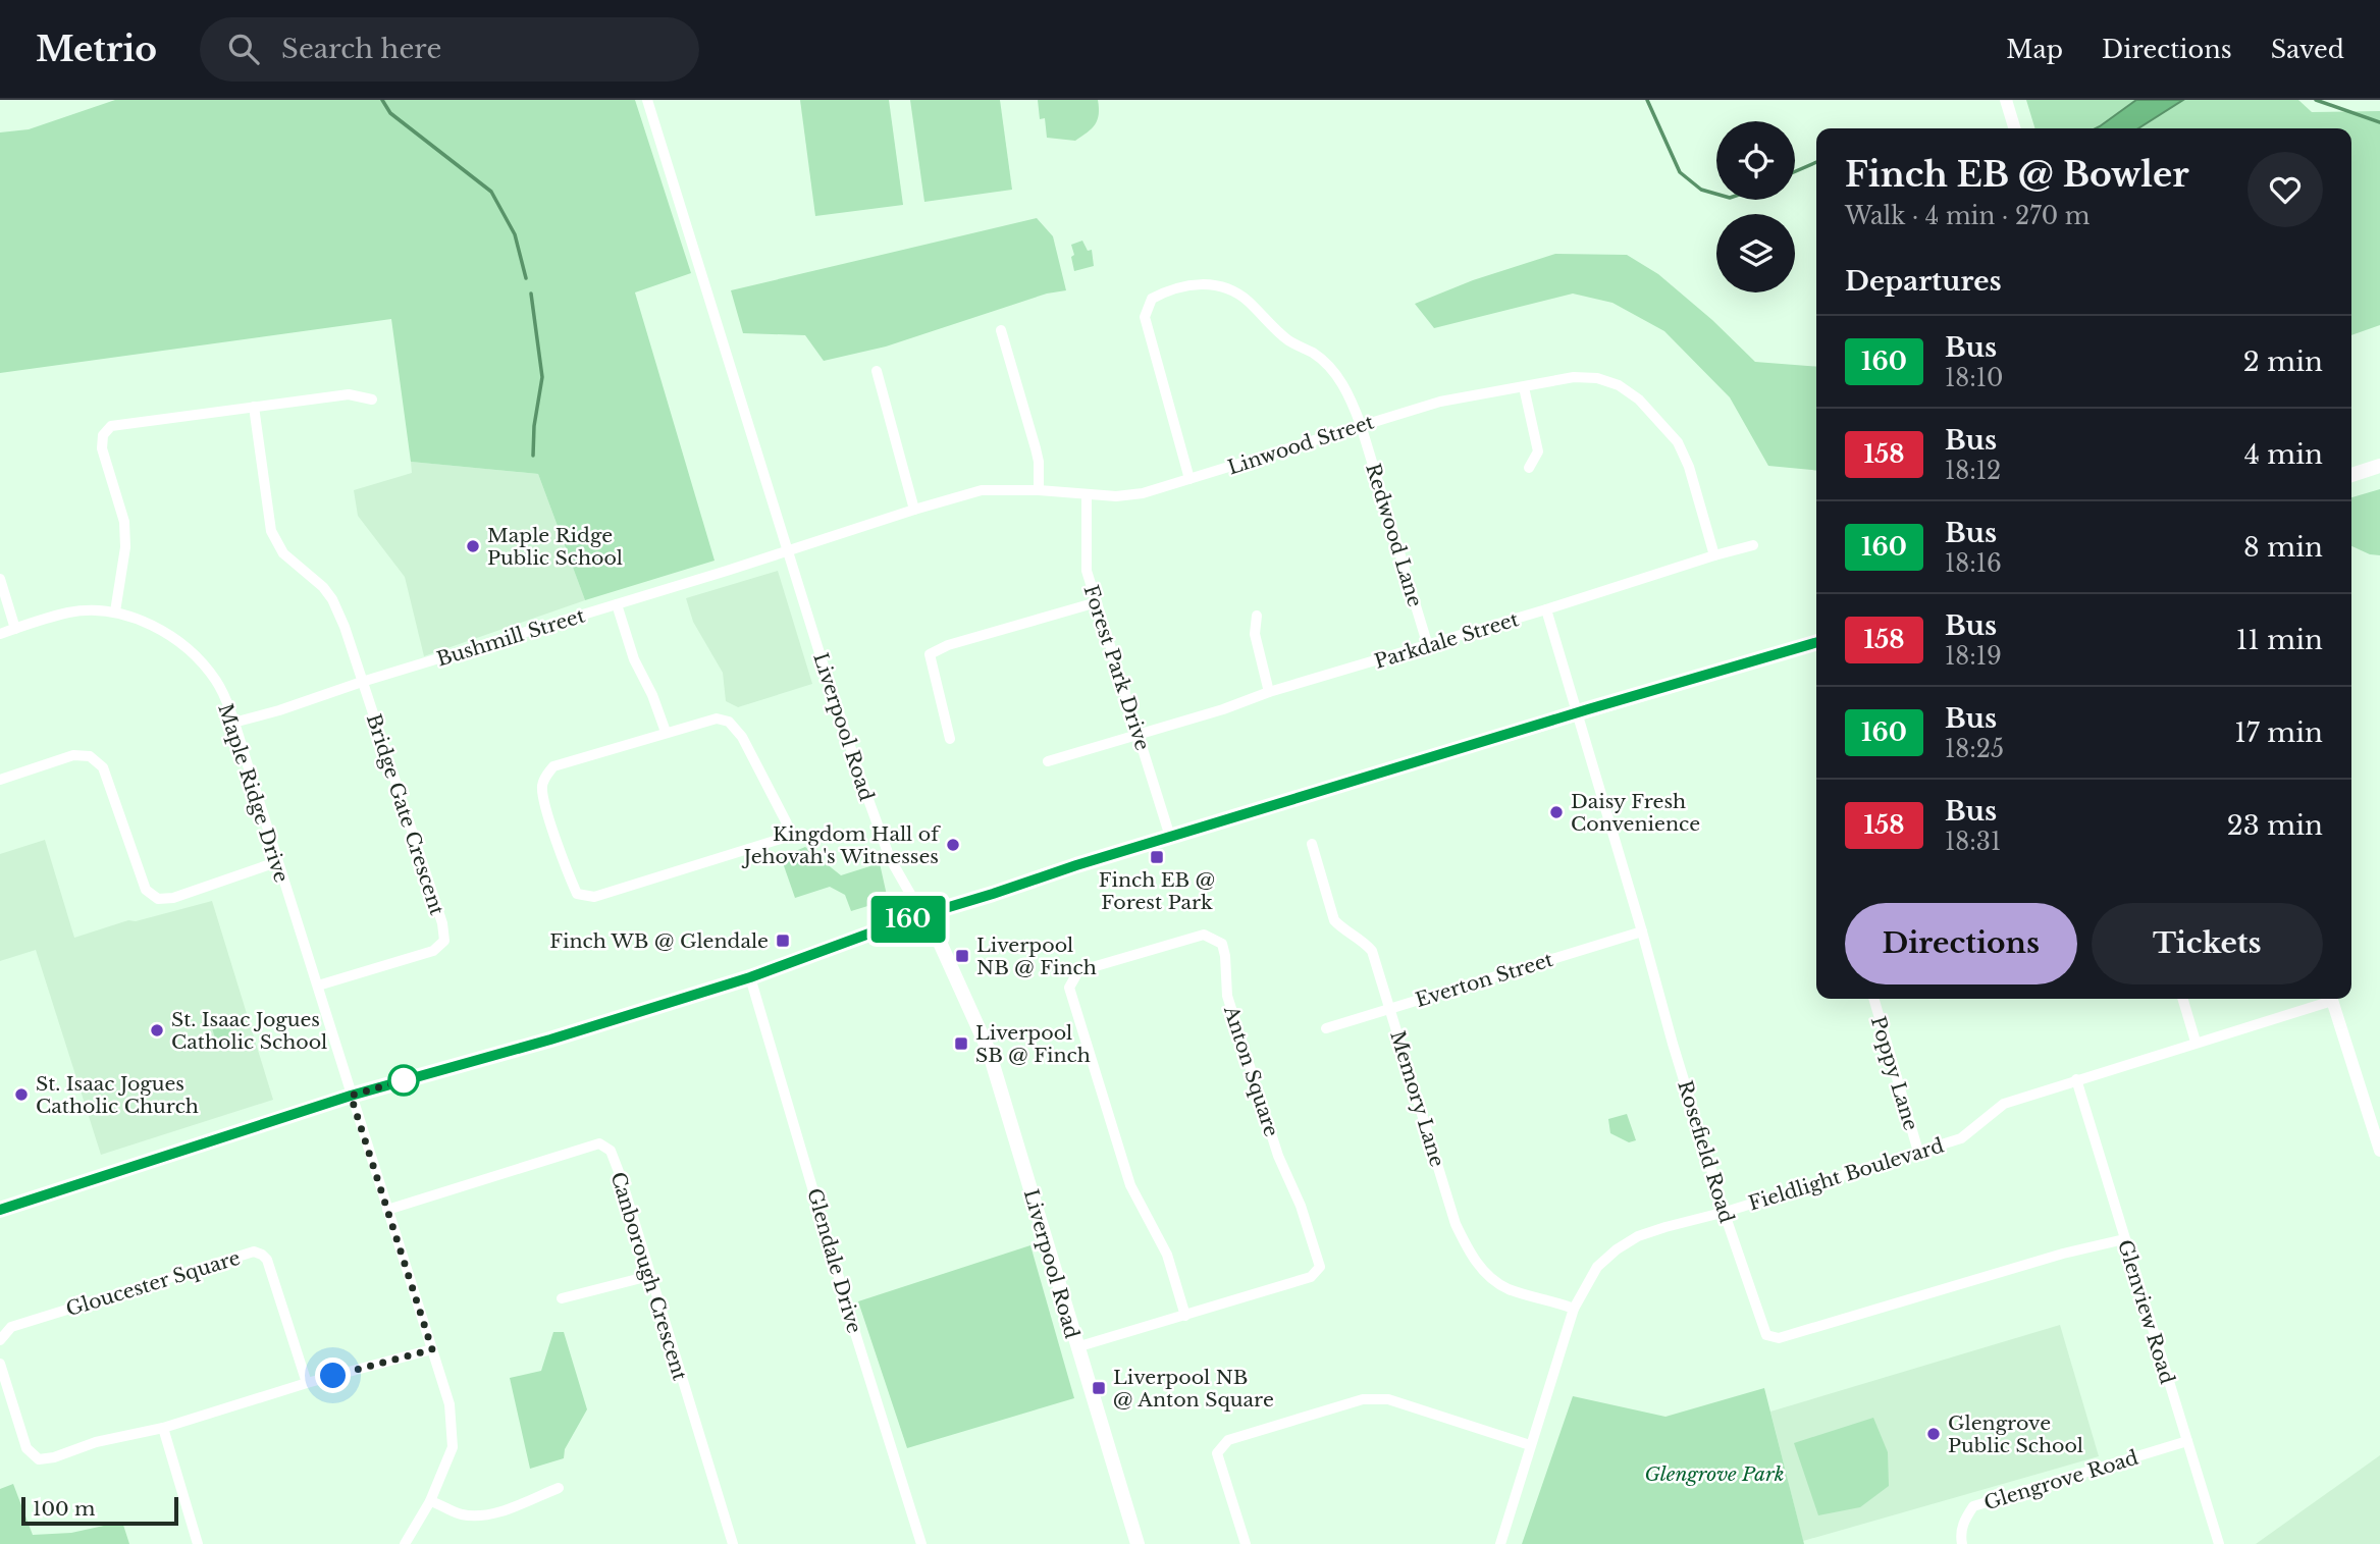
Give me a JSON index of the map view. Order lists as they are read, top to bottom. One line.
{"streets":{"main road":["Liverpool Road"],"street":["Linwood Street","Redwood Lane","Bushmill Street","Parkdale Street","Forest Park Drive","Maple Ridge Drive","Bridge Gate Crescent","Everton Street","Anton Square","Poppy Lane","Memory Lane","Rosefield Road","Fieldlight Boulevard","Glendale Drive","Canborough Crescent","Gloucester Square","Glenview Road","Glengrove Road"]},"crossings":[["Linwood Street","Redwood Lane"],["Linwood Street","Bushmill Street"],["Linwood Street","Parkdale Street"],["Linwood Street","Forest Park Drive"],["Linwood Street","Liverpool Road"],["Redwood Lane","Parkdale Street"],["Bushmill Street","Liverpool Road"],["Bushmill Street","Maple Ridge Drive"],["Bushmill Street","Bridge Gate Crescent"],["Parkdale Street","Forest Park Drive"],["Parkdale Street","Rosefield Road"],["Liverpool Road","Anton Square"],["Maple Ridge Drive","Bridge Gate Crescent"],["Maple Ridge Drive","Canborough Crescent"],["Everton Street","Memory Lane"],["Everton Street","Rosefield Road"],["Poppy Lane","Fieldlight Boulevard"],["Memory Lane","Fieldlight Boulevard"],["Rosefield Road","Fieldlight Boulevard"],["Rosefield Road","Glenview Road"],["Fieldlight Boulevard","Glenview Road"],["Glenview Road","Glengrove Road"]],"parks":["Glengrove Park"],"places":{"other":["Maple Ridge Public School","Daisy Fresh Convenience","Kingdom Hall of Jehovah's Witnesses","St. Isaac Jogues Catholic School","St. Isaac Jogues Catholic Church","Glengrove Public School"],"transit":["Finch EB @ Forest Park","Finch WB @ Glendale","Liverpool NB @ Finch","Liverpool SB @ Finch","Liverpool NB @ Anton Square"]},"lines":["bus line 160"],"scale_bar":"100 m","page":{"header":"Metrio","search":"Search here","nav":["Map","Directions","Saved"],"on_map":"160","heading":[["Finch EB @ Bowler","Walk · 4 min · 270 m"],"Departures"],"list":[{"mark":"160","name":"Bus","note":"18:10","value":"2 min"},{"mark":"158","name":"Bus","note":"18:12","value":"4 min"},{"mark":"160","name":"Bus","note":"18:16","value":"8 min"},{"mark":"158","name":"Bus","note":"18:19","value":"11 min"},{"mark":"160","name":"Bus","note":"18:25","value":"17 min"},{"mark":"158","name":"Bus","note":"18:31","value":"23 min"}],"buttons":["Directions","Tickets"],"scale":"100 m"}}
